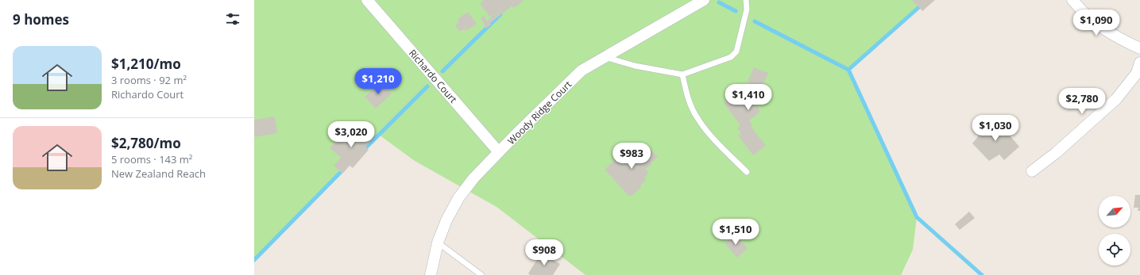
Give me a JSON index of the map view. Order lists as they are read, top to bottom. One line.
{"streets":{"street":["Richardo Court","Woody Ridge Court"]},"crossings":[["Richardo Court","Woody Ridge Court"]],"north":"top right","page":{"heading":"9 homes","price":["$1,090","$1,210","$1,410","$2,780","$1,030","$3,020","$983","$1,510","$908"],"list":[{"name":"$1,210/mo","note":"3 rooms · 92 m² · Richardo Court"},{"name":"$2,780/mo","note":"5 rooms · 143 m² · New Zealand Reach"}]}}
